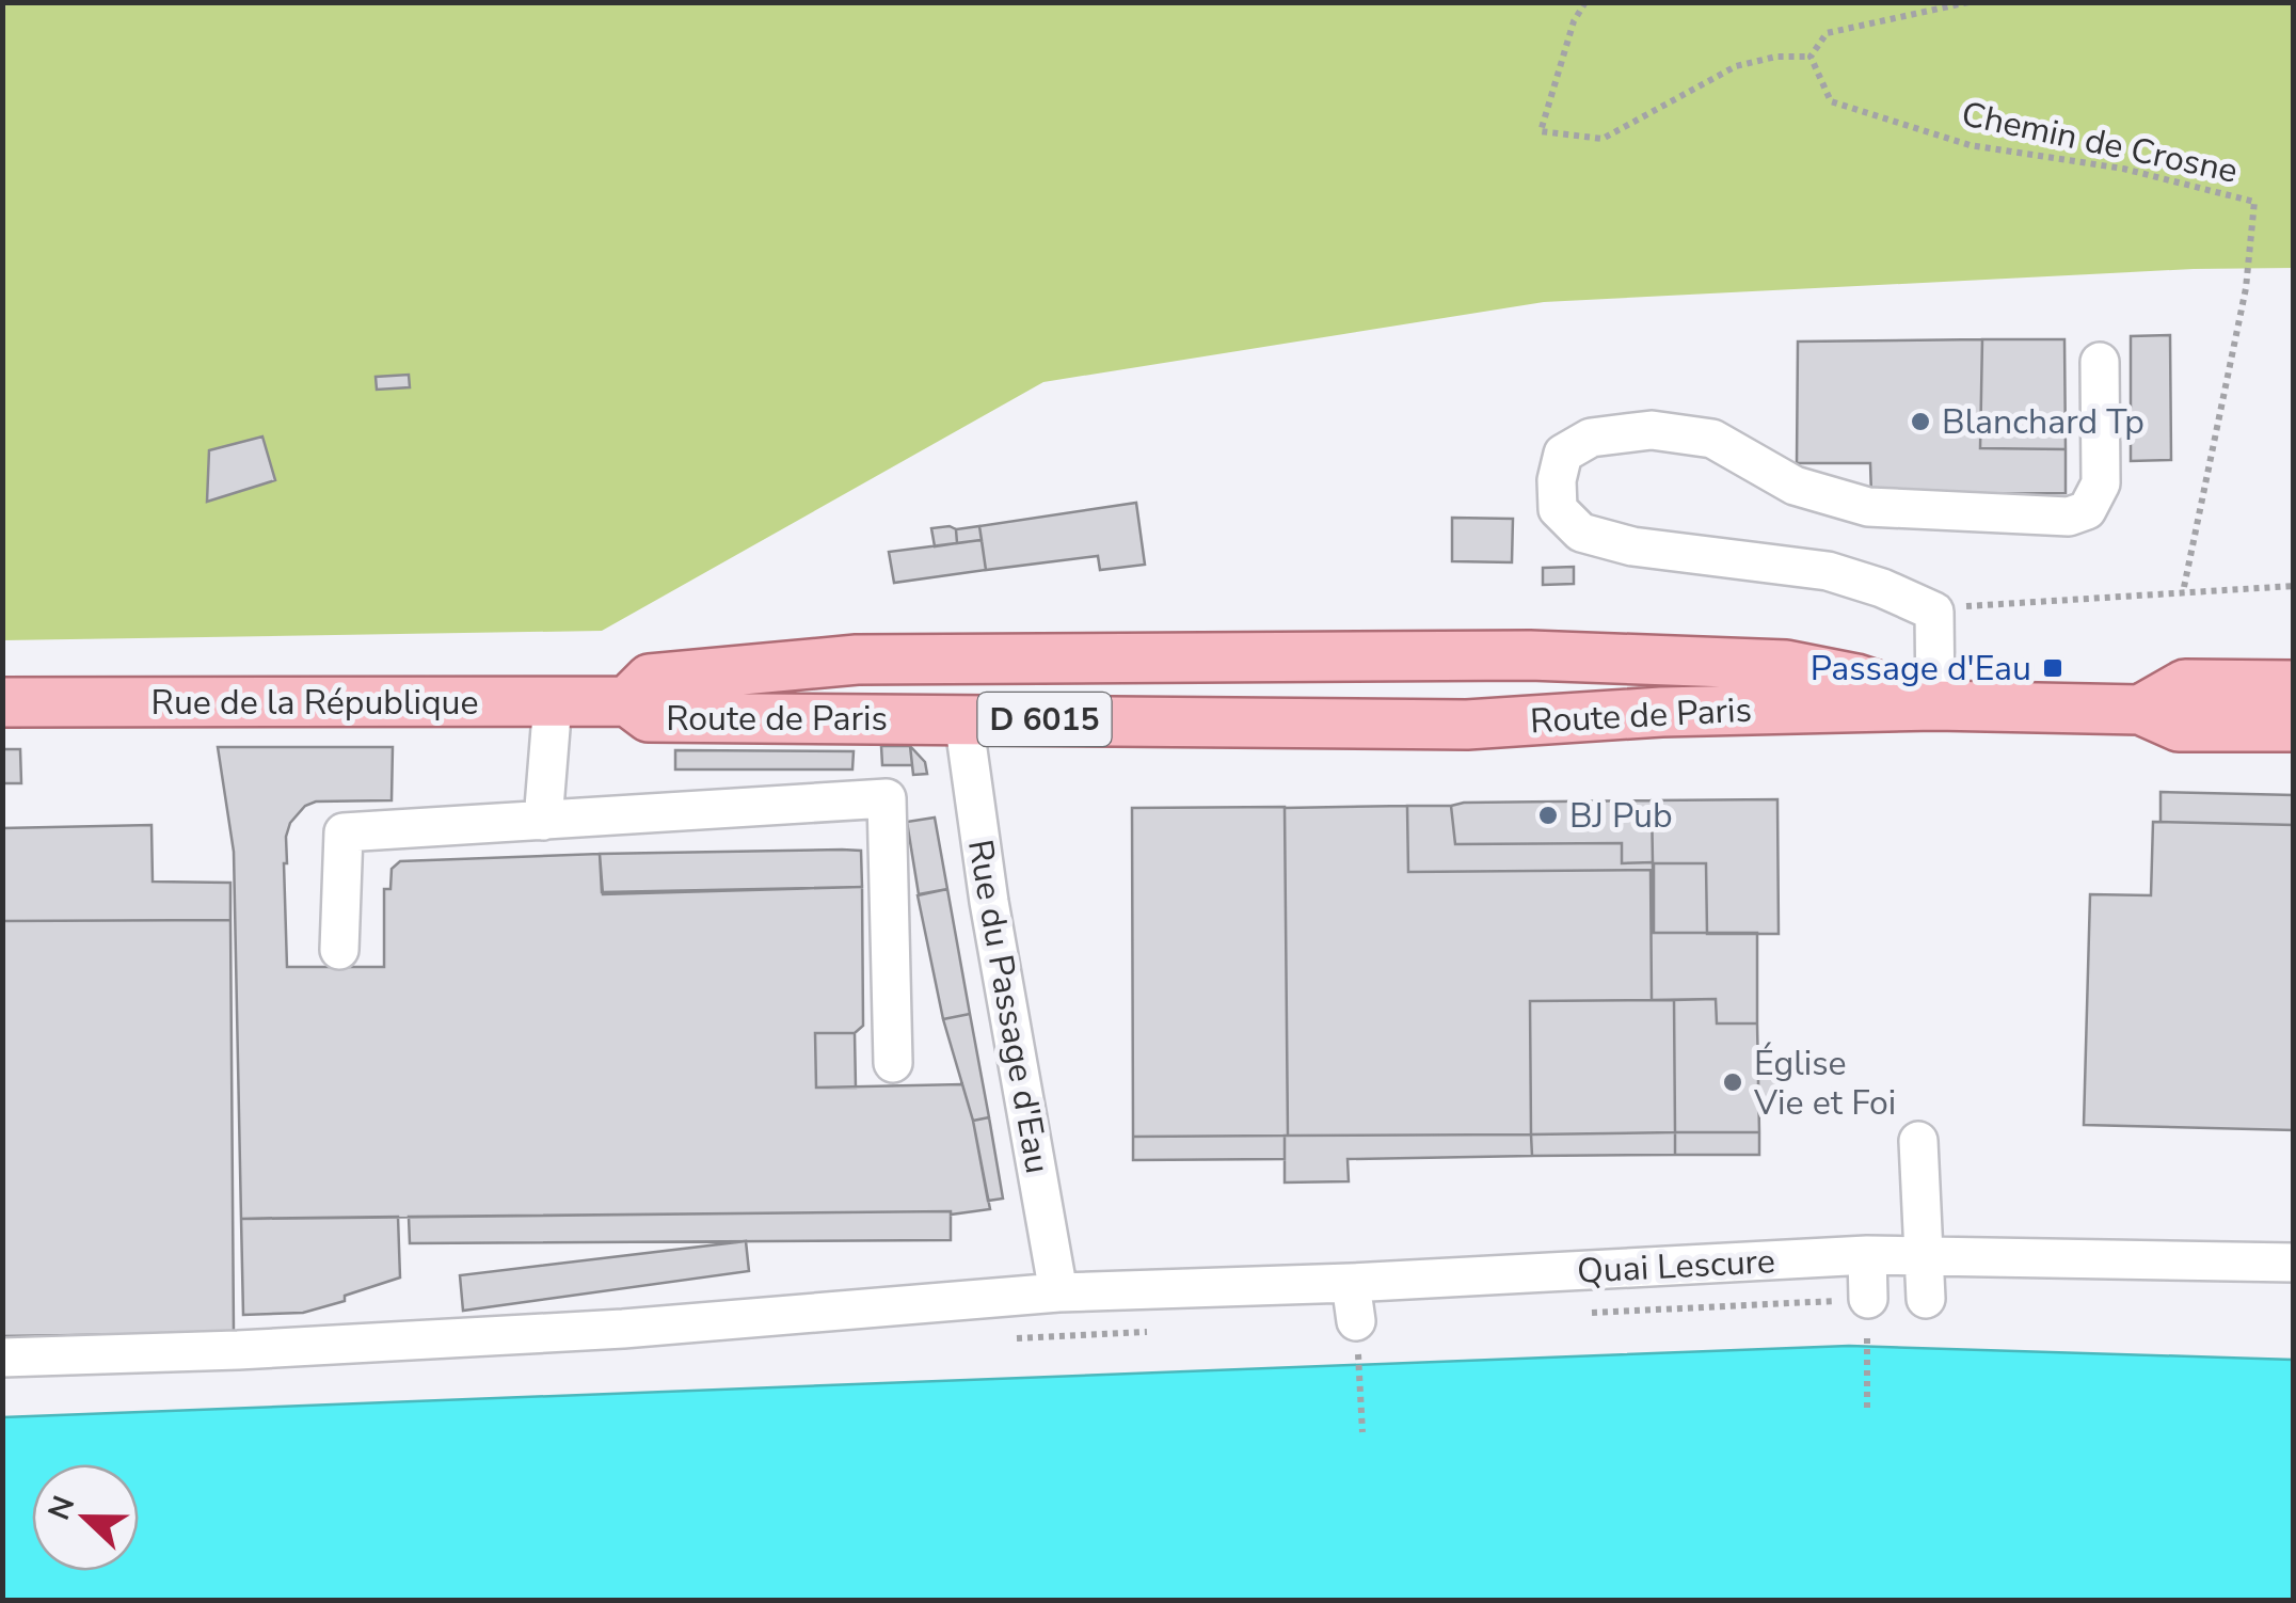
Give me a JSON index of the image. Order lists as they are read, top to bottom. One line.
{"streets":{"main road":["Rue de la République","Route de Paris","D 6015"],"street":["Rue du Passage d'Eau","Quai Lescure"],"path":["Chemin de Crosne"]},"crossings":[["Rue de la République","Route de Paris"],["Route de Paris","D 6015"],["Route de Paris","Rue du Passage d'Eau"],["D 6015","Rue du Passage d'Eau"],["Rue du Passage d'Eau","Quai Lescure"]],"places":{"other":["Blanchard Tp","BJ Pub","Église Vie et Foi"],"transit":["Passage d'Eau"]},"north":"left"}
